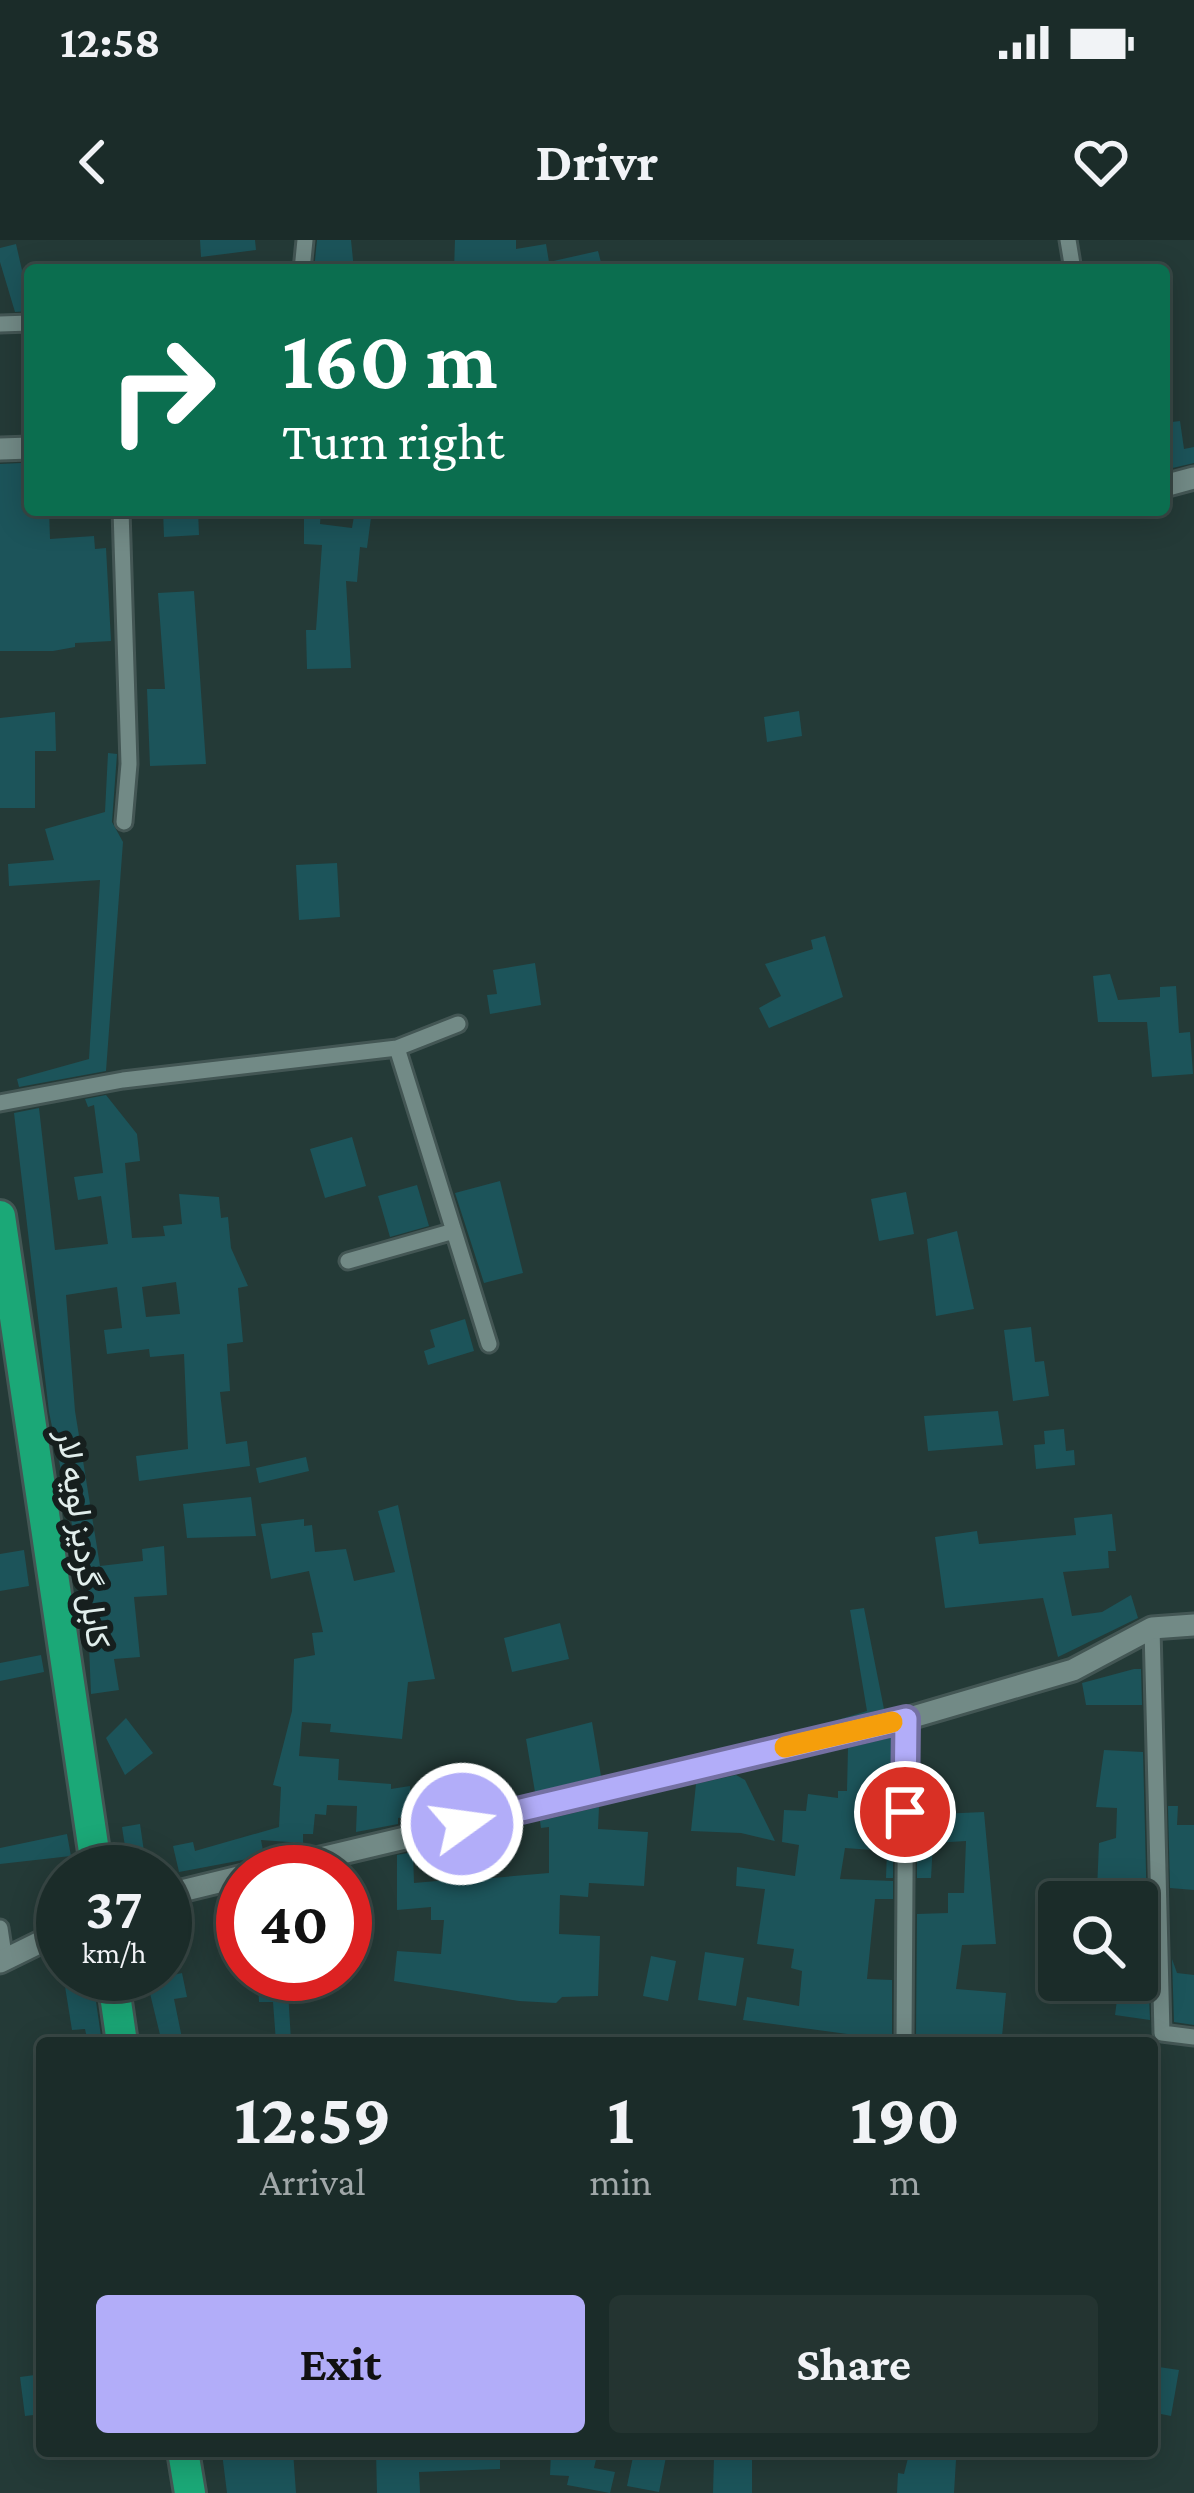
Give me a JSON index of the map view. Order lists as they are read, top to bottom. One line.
{"streets":{"highway":["کابل گردیز لویه لار"]},"page":{"status":"12:58","header":"Drivr","turn":["160 m","Turn right"],"speed":"37 km/h","limit":"40","eta":["12:59","Arrival","1","min","190","m"],"buttons":["Exit","Share"]}}
